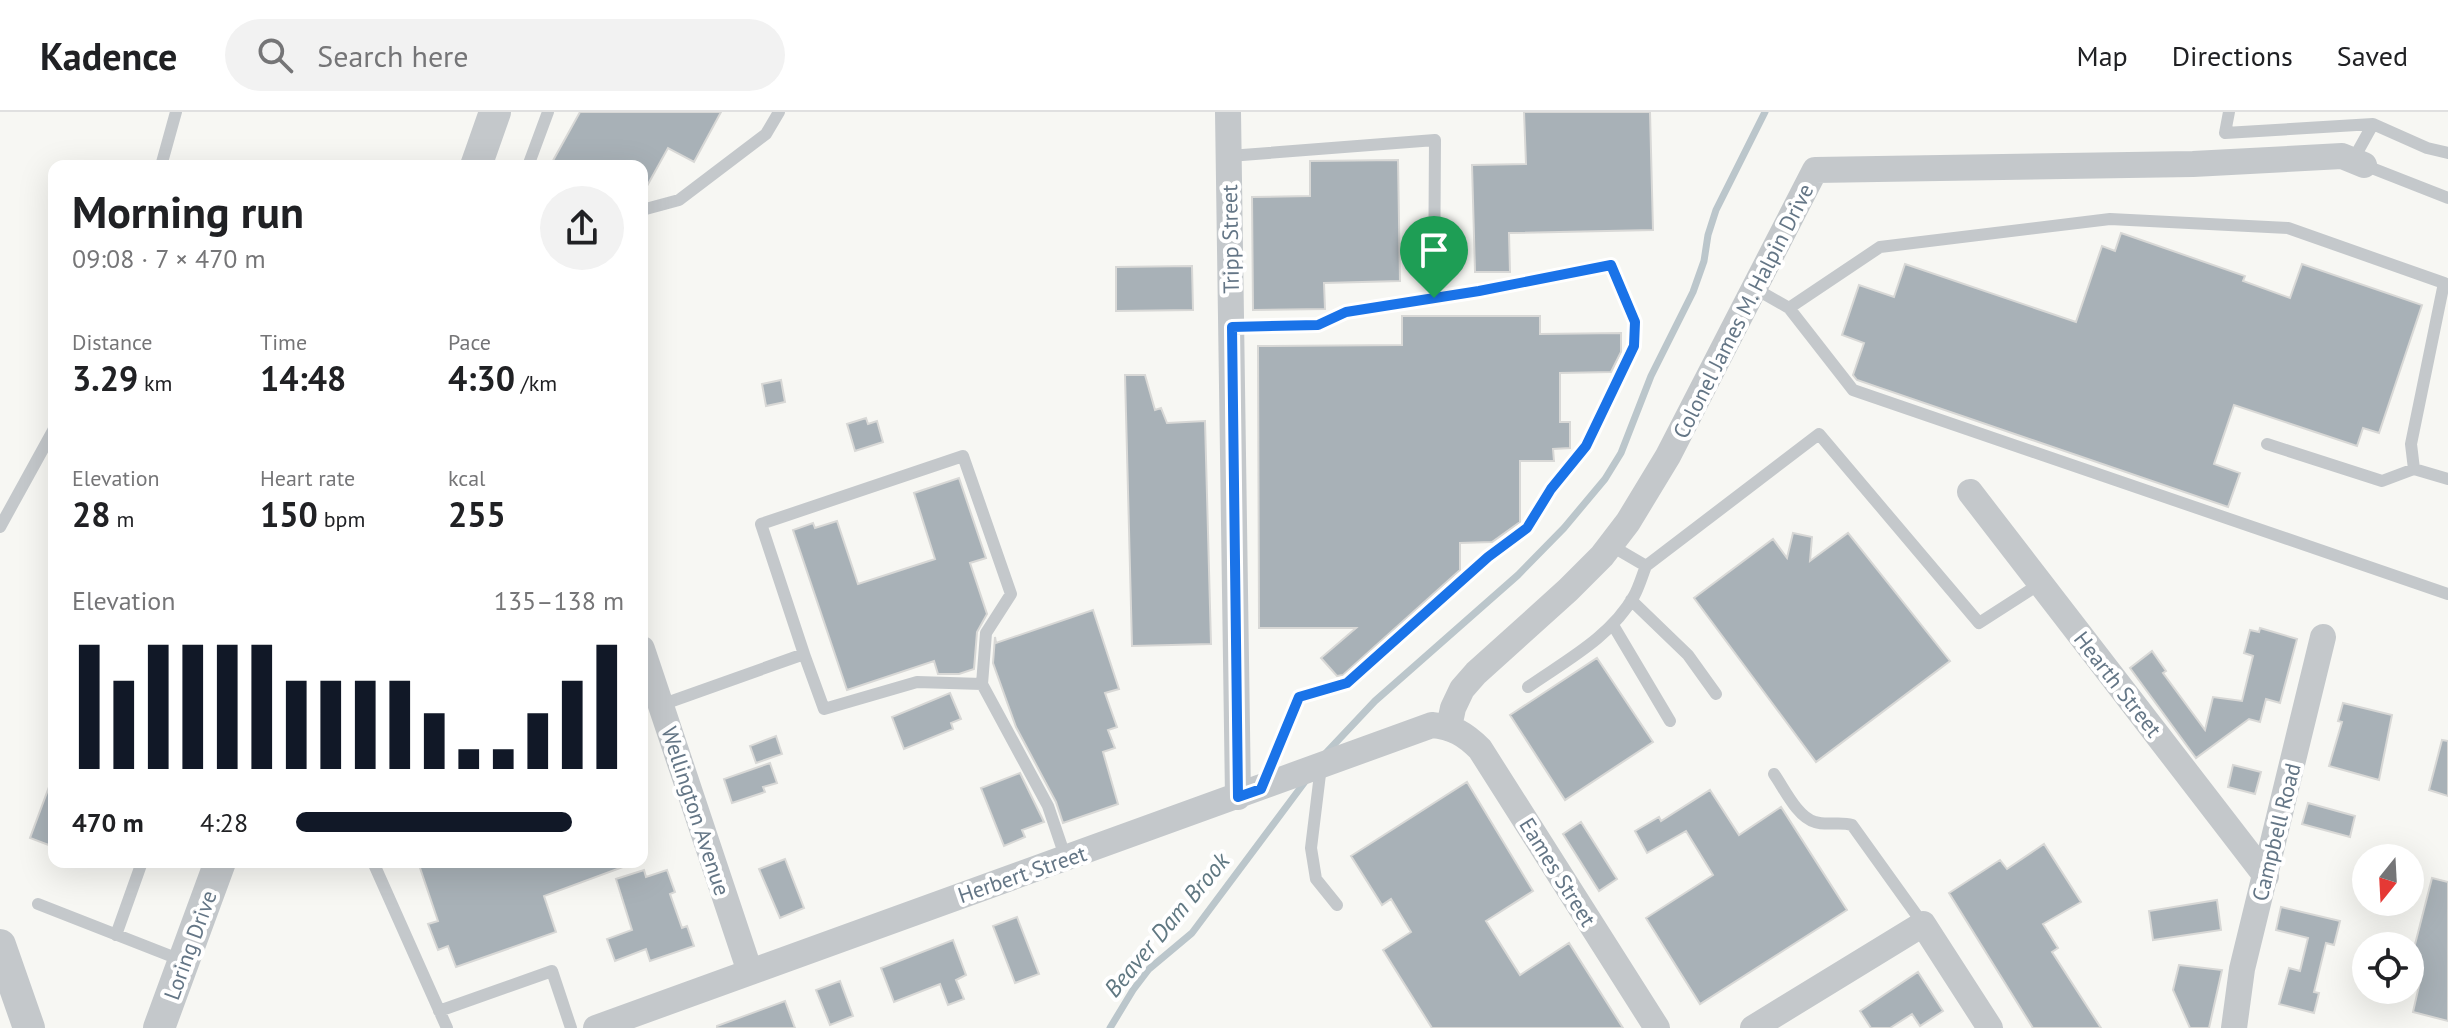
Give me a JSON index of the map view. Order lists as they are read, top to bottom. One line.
{"streets":{"street":["Tripp Street","Colonel James M. Halpin Drive","Hearth Street","Wellington Avenue","Campbell Road","Eames Street","Herbert Street","Loring Drive"]},"crossings":[["Tripp Street","Herbert Street"],["Colonel James M. Halpin Drive","Eames Street"],["Colonel James M. Halpin Drive","Herbert Street"],["Hearth Street","Campbell Road"],["Wellington Avenue","Herbert Street"],["Eames Street","Herbert Street"]],"water":["Beaver Dam Brook"],"north":"bottom","page":{"header":"Kadence","search":"Search here","nav":["Map","Directions","Saved"],"heading":["Morning run","09:08 · 7 × 470 m"],"stats":[["Distance","3.29 km"],["Time","14:48"],["Pace","4:30 /km"],["Elevation","28 m"],["Heart rate","150 bpm"],["kcal","255"]],"chart":["Elevation","135–138 m"],"list":[{"name":"470 m","note":"4:28"}]}}
